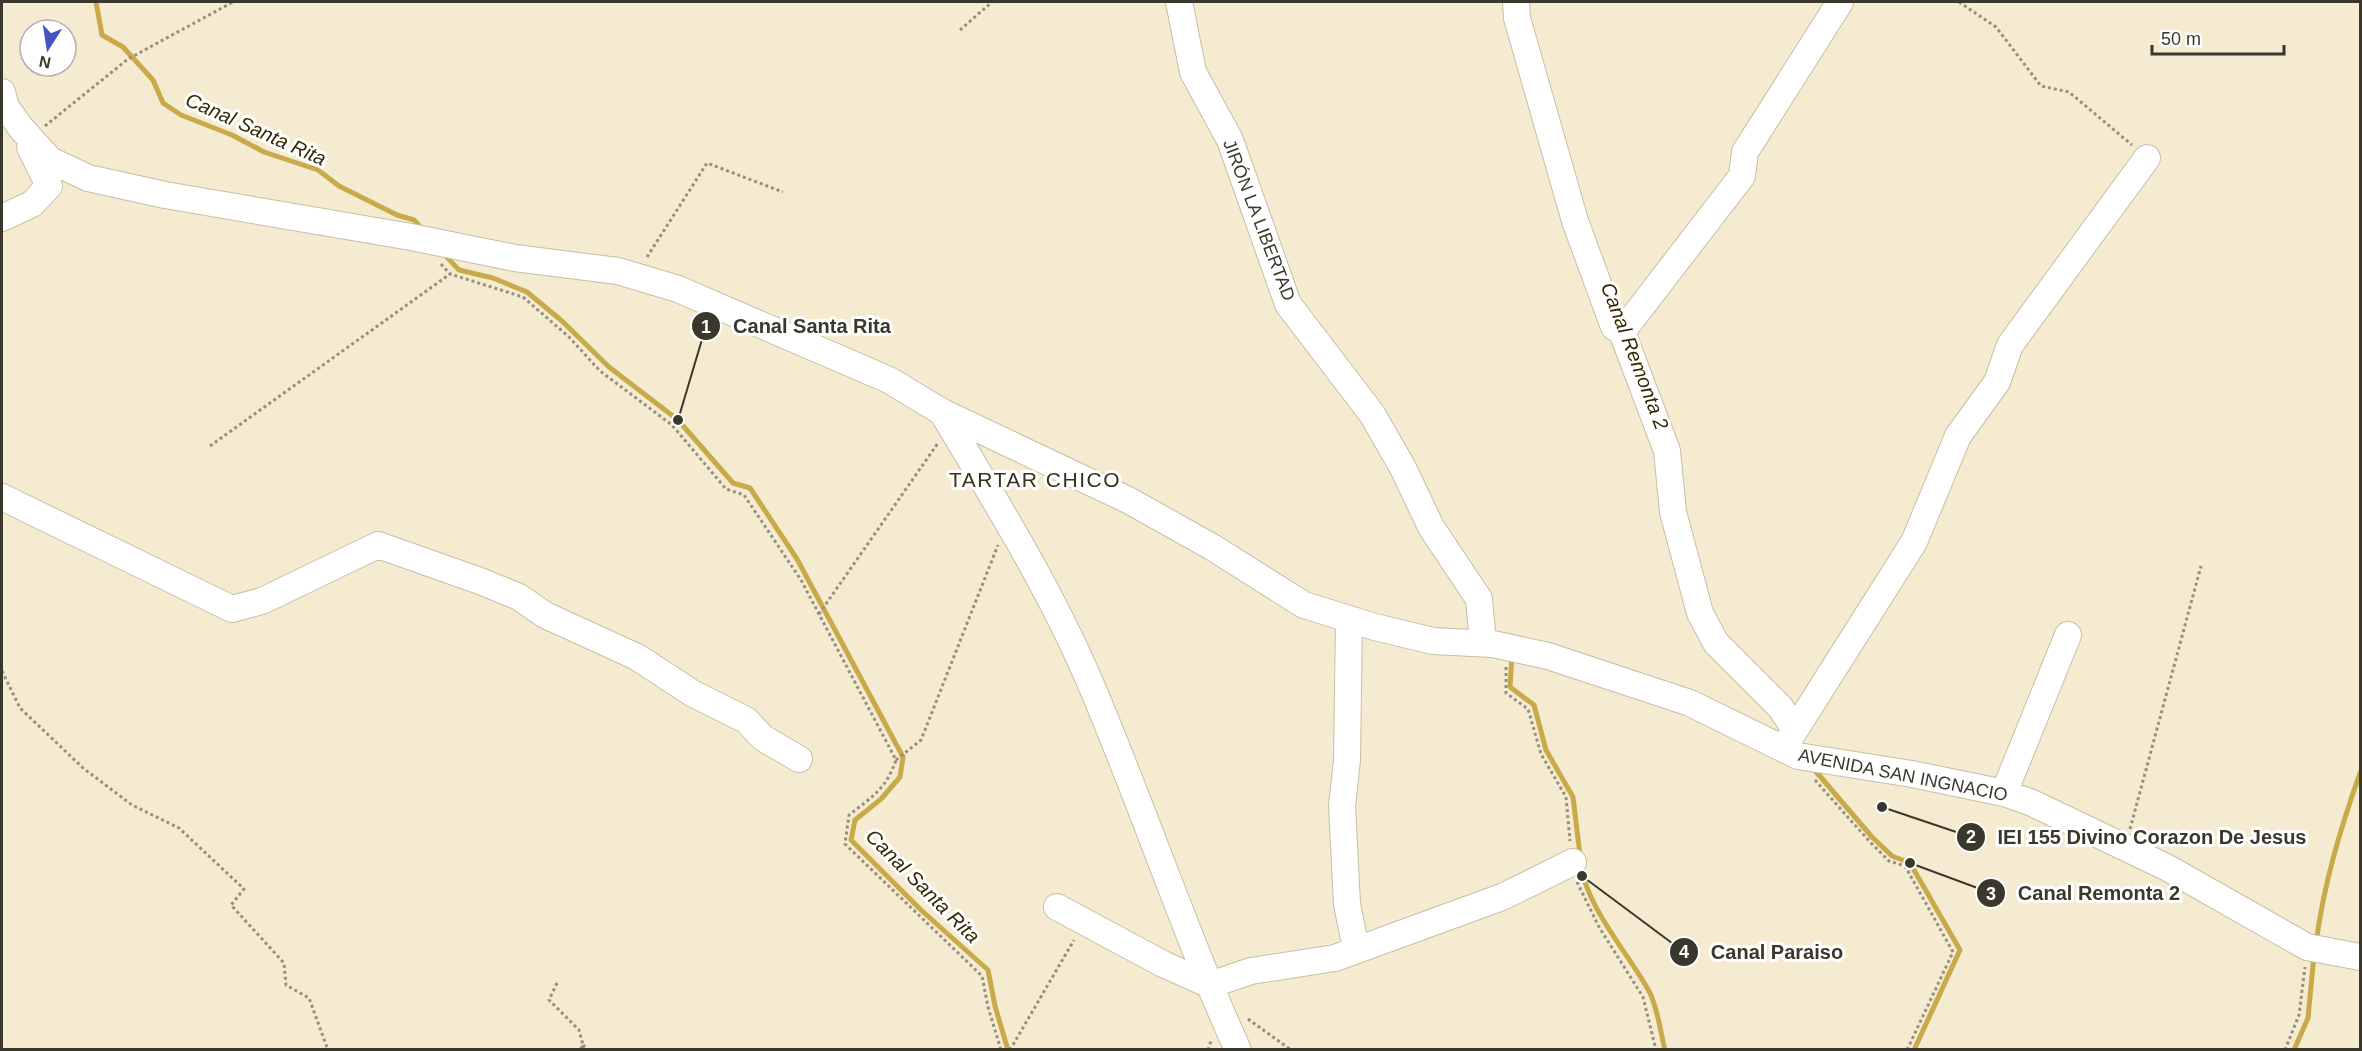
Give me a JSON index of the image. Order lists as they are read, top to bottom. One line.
{"streets":{"street":["JIRÓN LA LIBERTAD","AVENIDA SAN INGNACIO"]},"crossings":[["JIRÓN LA LIBERTAD","AVENIDA SAN INGNACIO"]],"districts":["TARTAR CHICO"],"water":["Canal Santa Rita","Canal Remonta 2"],"places":["Canal Santa Rita","IEI 155 Divino Corazon De Jesus","Canal Remonta 2","Canal Paraiso"],"scale_bar":"50 m","north":"bottom"}
